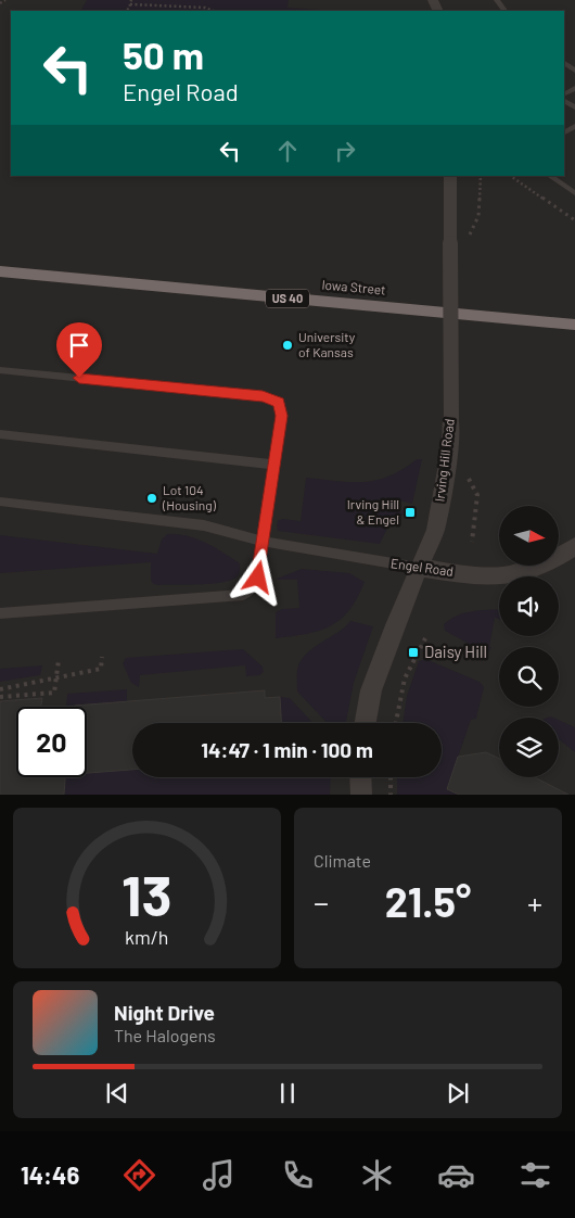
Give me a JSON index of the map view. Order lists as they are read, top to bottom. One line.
{"streets":{"highway":["Iowa Street","US 40"],"street":["Irving Hill Road","Engel Road"]},"crossings":[["Irving Hill Road","Engel Road"]],"places":{"other":["University of Kansas","Lot 104 (Housing)"],"transit":["Irving Hill & Engel","Daisy Hill"]},"north":"right","page":{"turn":["50 m","Engel Road"],"limit":"20","trip":"14:47 · 1 min · 100 m","tile":"Climate","heat":["−","21.5°","+"],"song":["Night Drive","The Halogens"],"tabs":"14:46","gauge":["13","km/h"]}}
